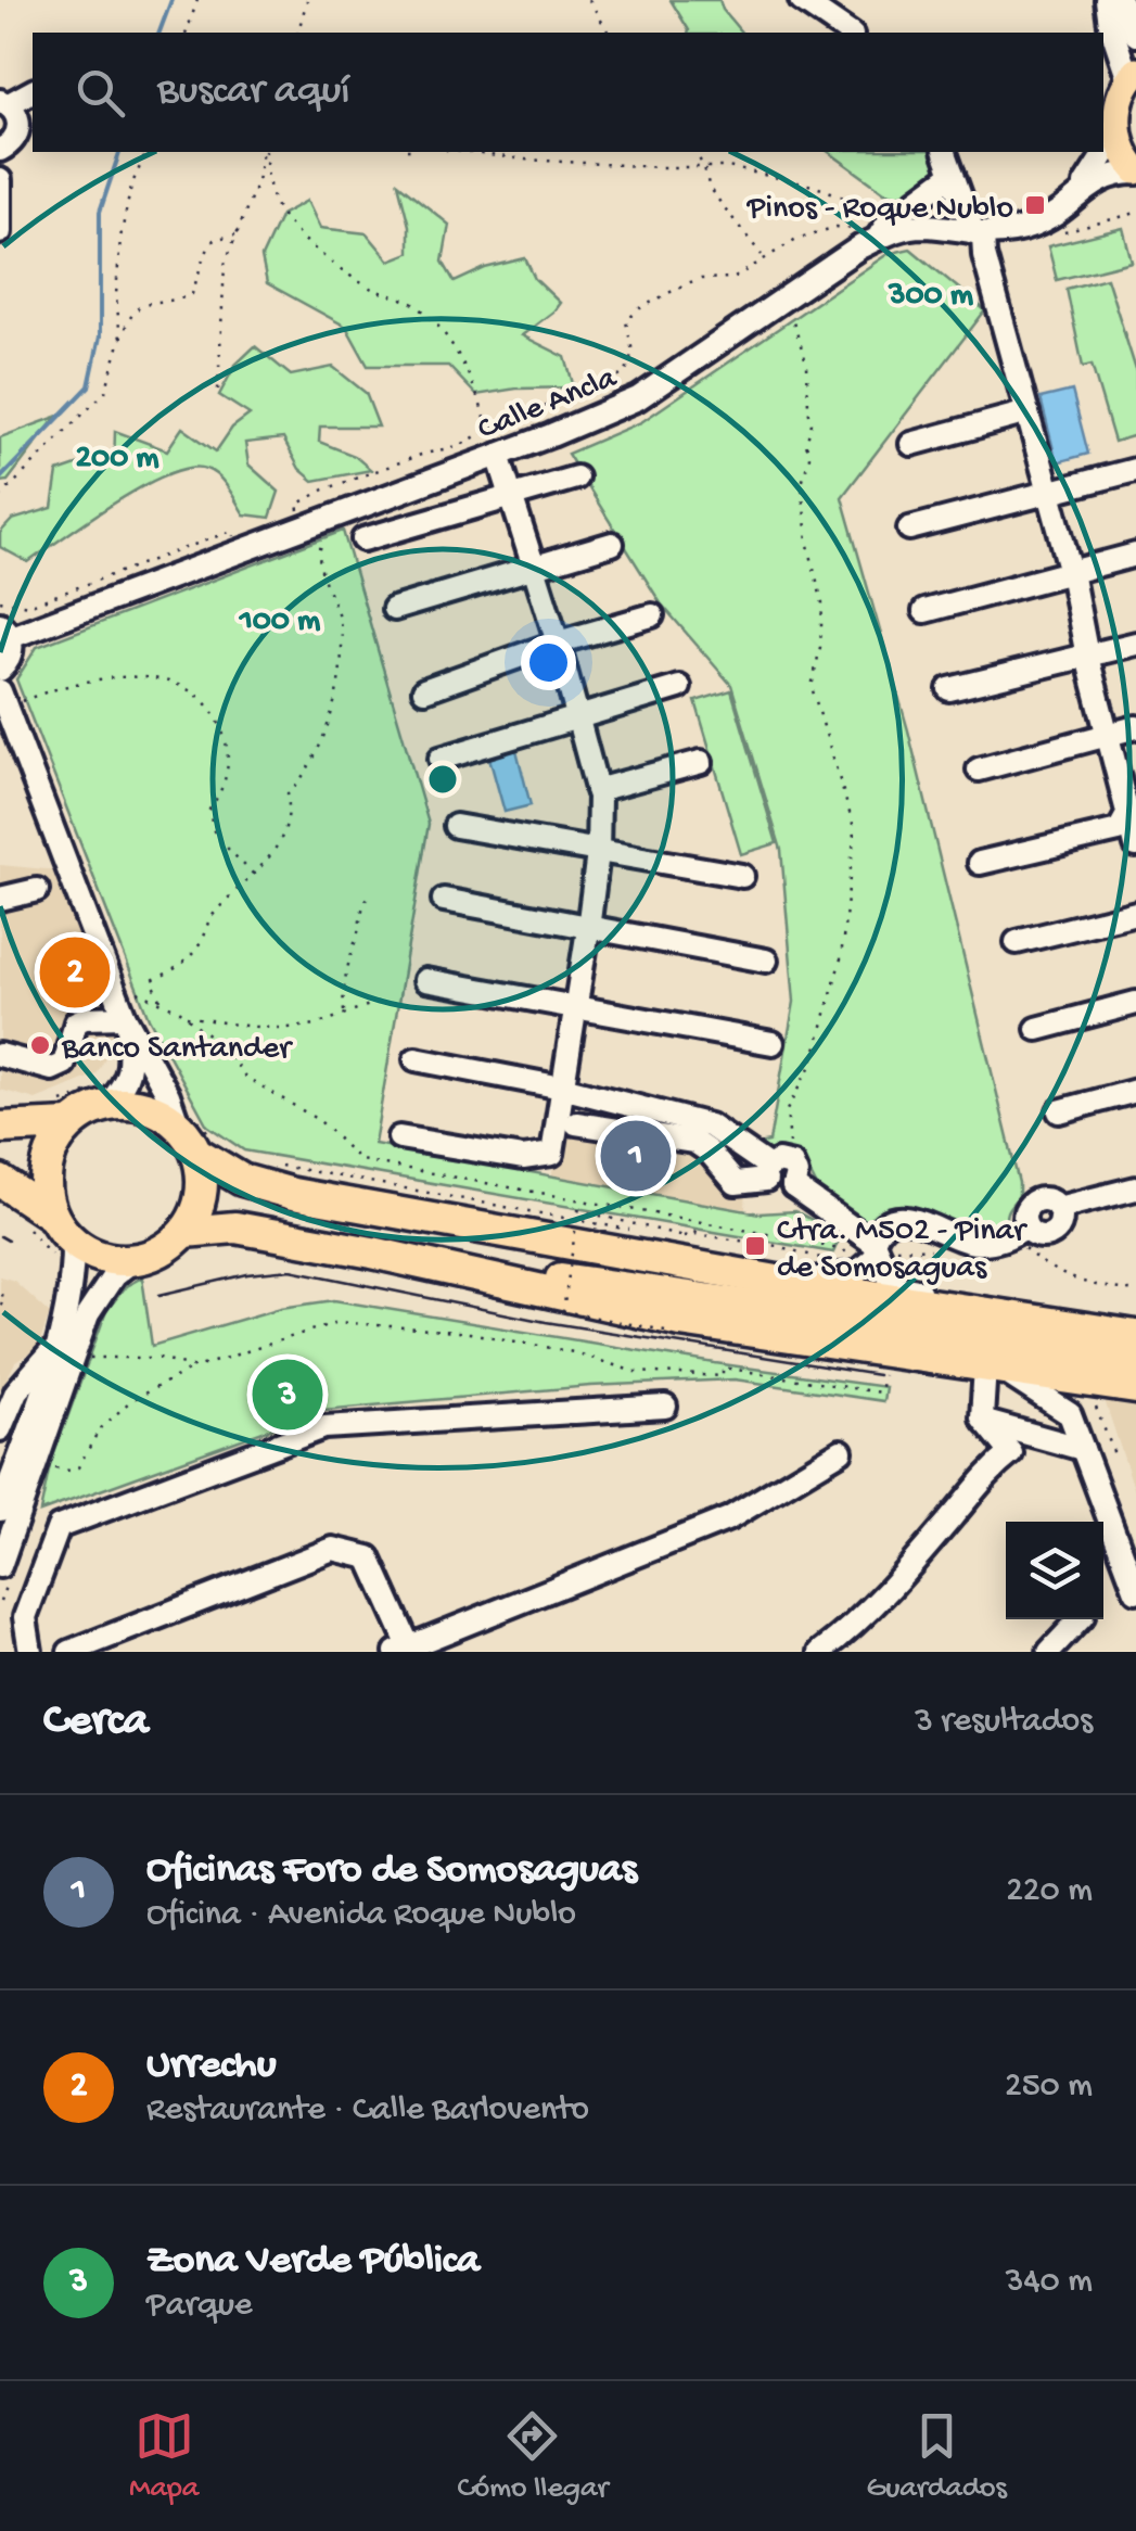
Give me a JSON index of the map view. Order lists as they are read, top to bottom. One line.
{"streets":{"street":["Calle Ancla"]},"places":{"transit":["Pinos - Roque Nublo","Ctra. M502 - Pinar de Somosaguas"],"other":["Banco Santander"]},"page":{"search":"Buscar aquí","pins":["2","1","3"],"heading":["Cerca","3 resultados"],"list":[{"mark":"1","name":"Oficinas Foro de Somosaguas","note":"Oficina · Avenida Roque Nublo","value":"220 m"},{"mark":"2","name":"Urrechu","note":"Restaurante · Calle Barlovento","value":"250 m"},{"mark":"3","name":"Zona Verde Pública","note":"Parque","value":"340 m"}],"nav":["Mapa","Cómo llegar","Guardados"]},"rings":["300 m","200 m","100 m"]}
